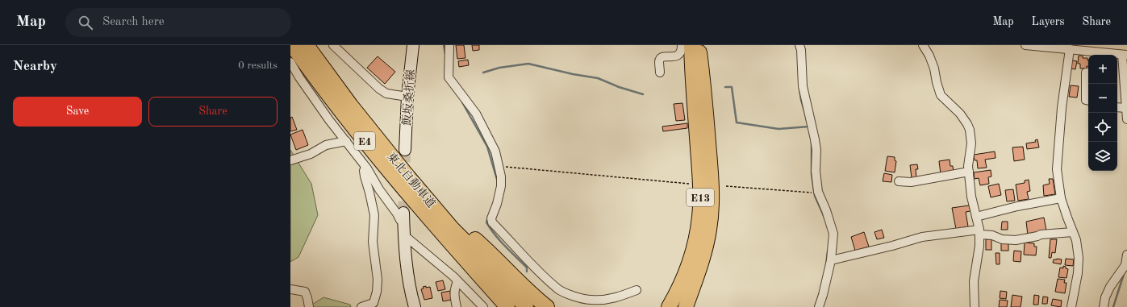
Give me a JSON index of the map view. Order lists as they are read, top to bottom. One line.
{"streets":{"highway":["E4","東北自動車道","E13"],"main road":["飯坂桑折線"]},"page":{"header":"Map","search":"Search here","nav":["Map","Layers","Share"],"heading":["Nearby","0 results"],"map_buttons":["+","−"],"buttons":["Save","Share"]}}
